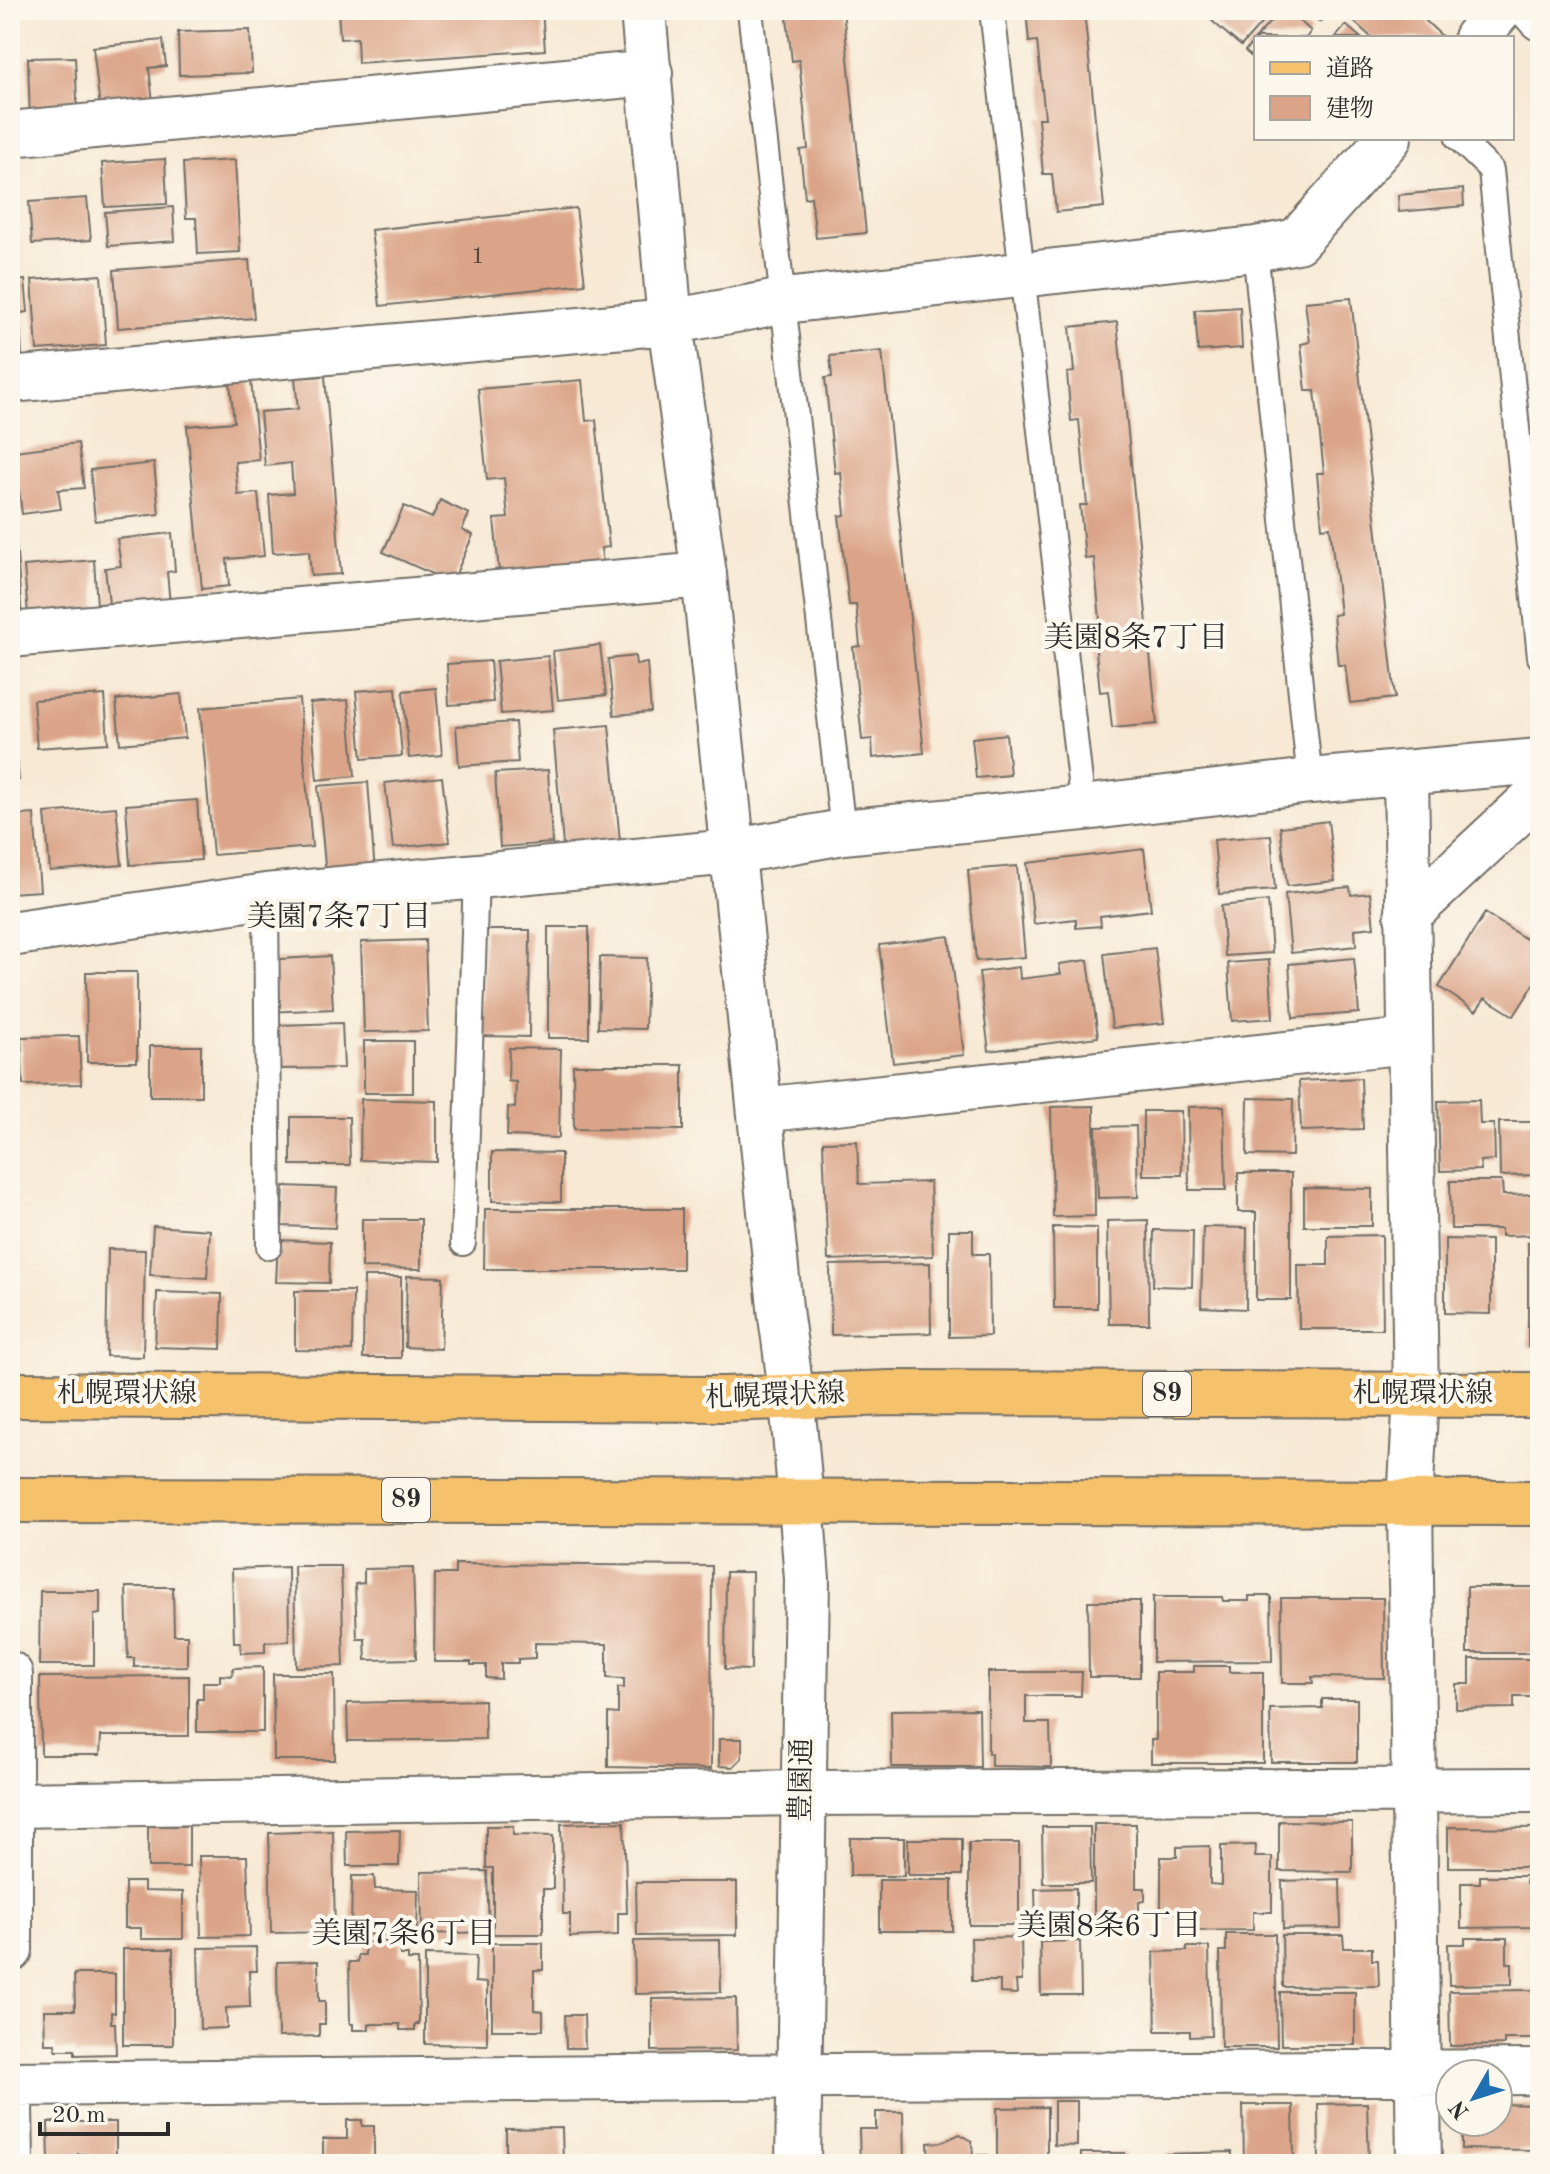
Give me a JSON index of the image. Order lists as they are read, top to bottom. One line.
{"streets":{"main road":["89","札幌環状線"],"street":["豊園通"]},"crossings":[["89","豊園通"],["札幌環状線","豊園通"]],"districts":["美園8条7丁目","美園7条7丁目","美園8条6丁目","美園7条6丁目"],"house_numbers":["1"],"legend":["道路","建物"],"scale_bar":"20 m","north":"bottom left"}
